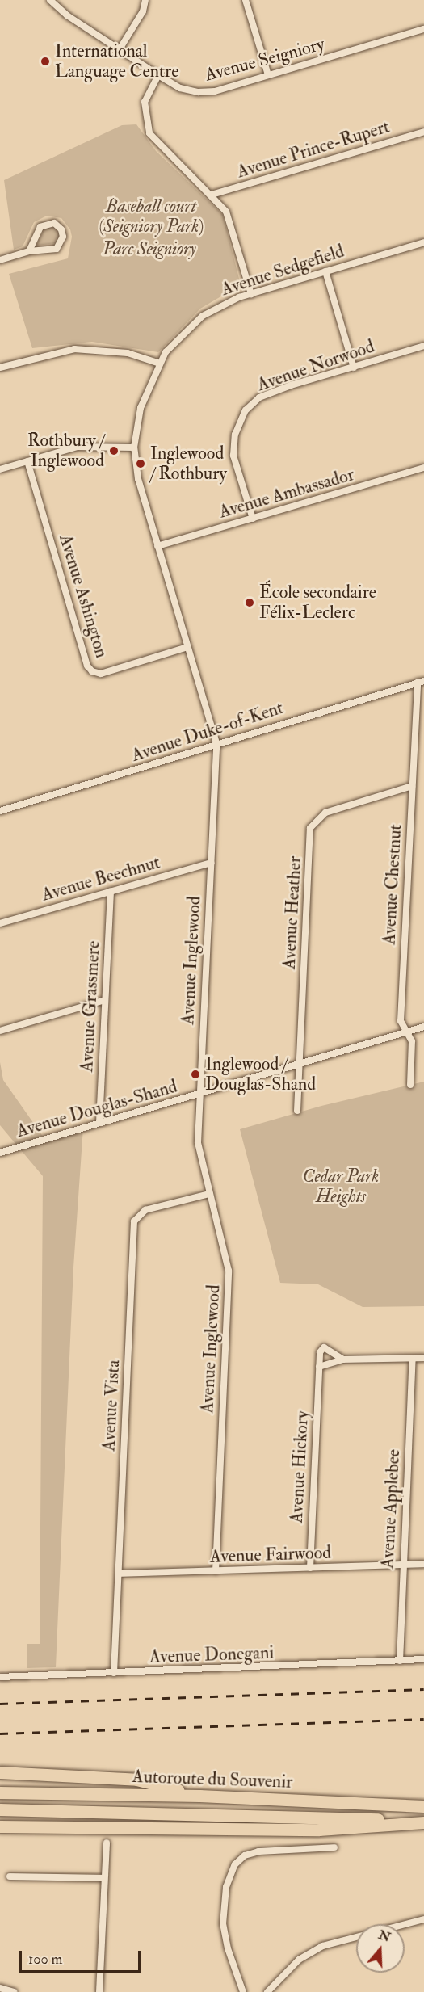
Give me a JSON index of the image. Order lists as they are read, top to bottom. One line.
{"streets":{"highway":["Autoroute du Souvenir"],"street":["Avenue Seigniory","Avenue Prince-Rupert","Avenue Sedgefield","Avenue Norwood","Avenue Ambassador","Avenue Ashington","Avenue Duke-of-Kent","Avenue Beechnut","Avenue Chestnut","Avenue Heather","Avenue Inglewood","Avenue Grassmere","Avenue Douglas-Shand","Avenue Vista","Avenue Hickory","Avenue Applebee","Avenue Fairwood","Avenue Donegani"]},"crossings":[["Avenue Sedgefield","Avenue Inglewood"],["Avenue Norwood","Avenue Ambassador"],["Avenue Ambassador","Avenue Inglewood"],["Avenue Ashington","Avenue Inglewood"],["Avenue Duke-of-Kent","Avenue Chestnut"],["Avenue Duke-of-Kent","Avenue Inglewood"],["Avenue Beechnut","Avenue Inglewood"],["Avenue Beechnut","Avenue Grassmere"],["Avenue Chestnut","Avenue Heather"],["Avenue Chestnut","Avenue Douglas-Shand"],["Avenue Heather","Avenue Douglas-Shand"],["Avenue Inglewood","Avenue Douglas-Shand"],["Avenue Inglewood","Avenue Vista"],["Avenue Inglewood","Avenue Fairwood"],["Avenue Grassmere","Avenue Douglas-Shand"],["Avenue Vista","Avenue Fairwood"],["Avenue Vista","Avenue Donegani"],["Avenue Hickory","Avenue Applebee"],["Avenue Hickory","Avenue Fairwood"],["Avenue Applebee","Avenue Fairwood"],["Avenue Applebee","Avenue Donegani"]],"parks":["Baseball court (Seigniory Park)","Parc Seigniory","Cedar Park Heights"],"places":["International Language Centre","Rothbury / Inglewood","Inglewood / Rothbury","École secondaire Félix-Leclerc","Inglewood / Douglas-Shand"],"scale_bar":"100 m","north":"top"}
